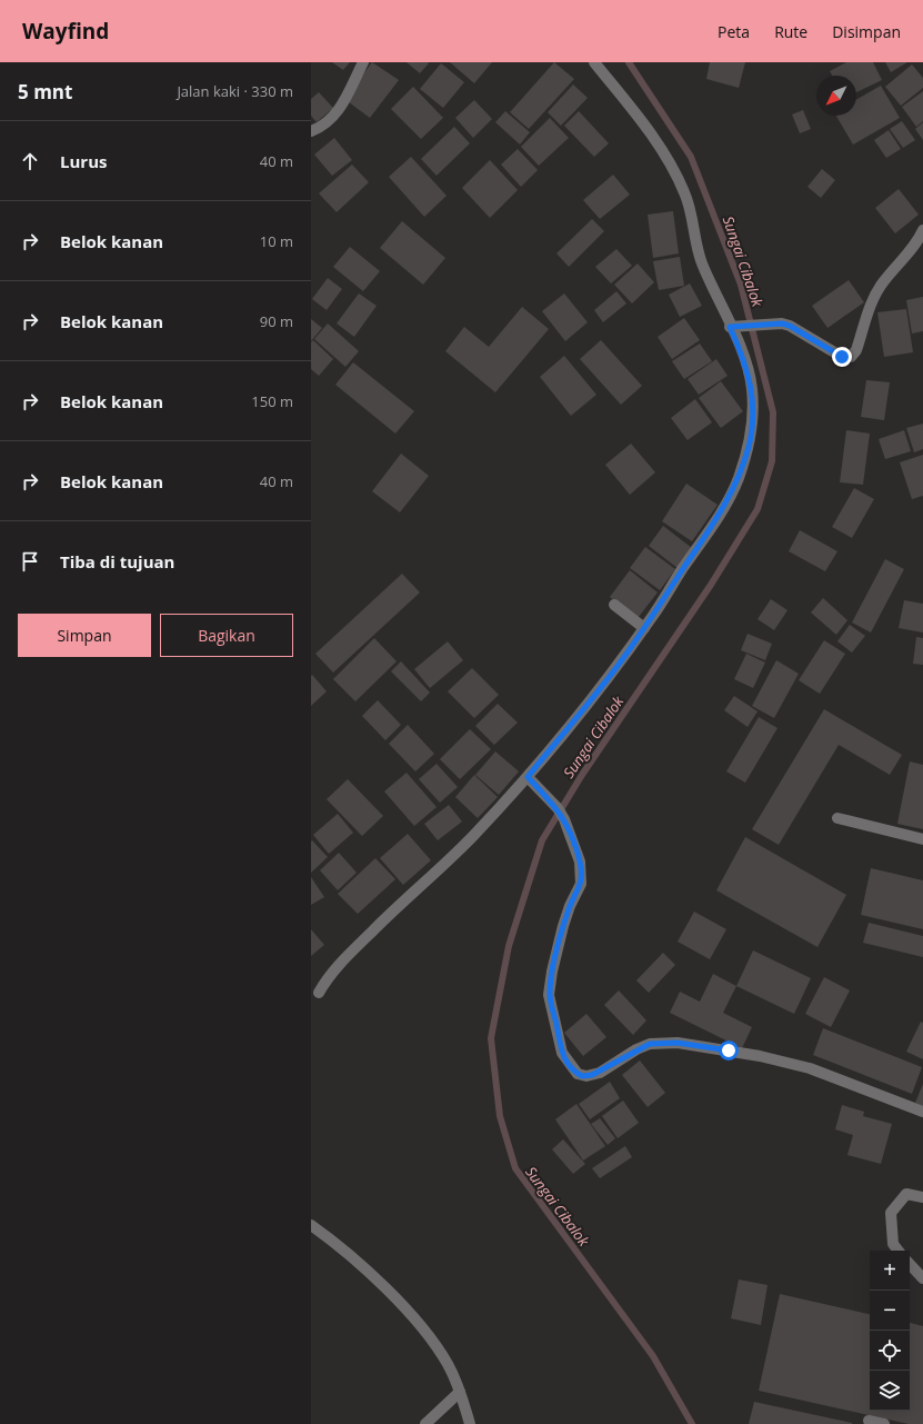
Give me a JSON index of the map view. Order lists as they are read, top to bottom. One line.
{"water":["Sungai Cibalok"],"north":"bottom left","page":{"header":"Wayfind","nav":["Peta","Rute","Disimpan"],"heading":["5 mnt","Jalan kaki · 330 m"],"list":[["Lurus","40 m"],["Belok kanan","10 m"],["Belok kanan","90 m"],["Belok kanan","150 m"],["Belok kanan","40 m"],"Tiba di tujuan"],"buttons":["Simpan","Bagikan"],"map_buttons":["+","−"]}}
